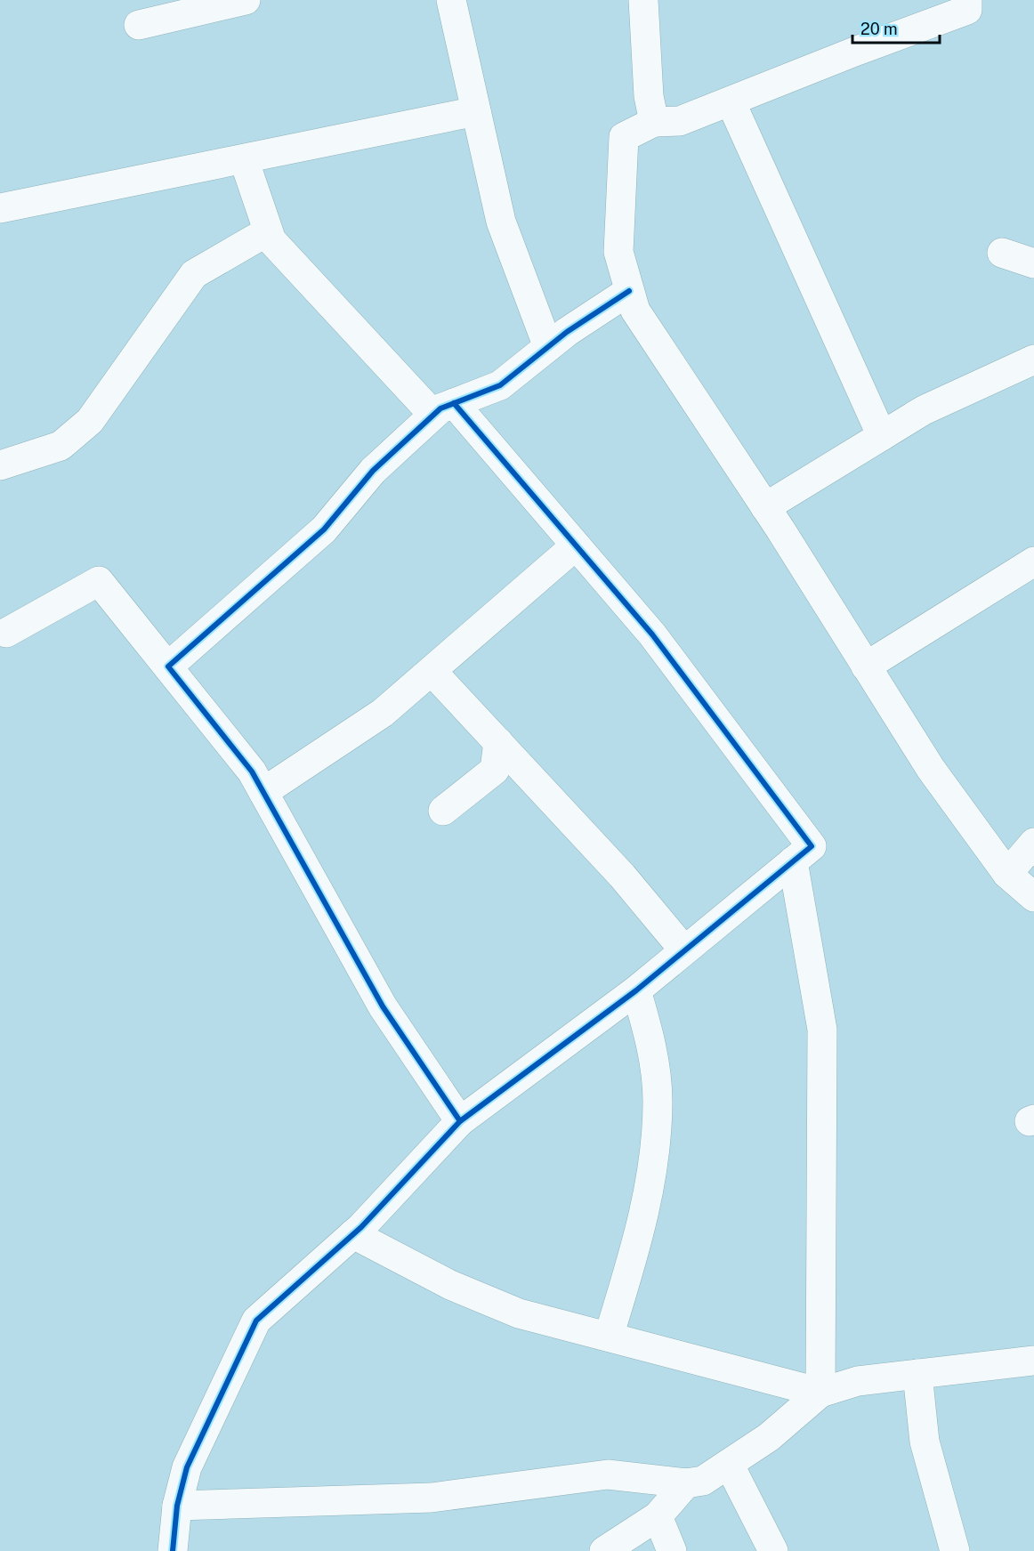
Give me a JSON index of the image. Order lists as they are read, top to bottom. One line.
{"scale_bar":"20 m"}
